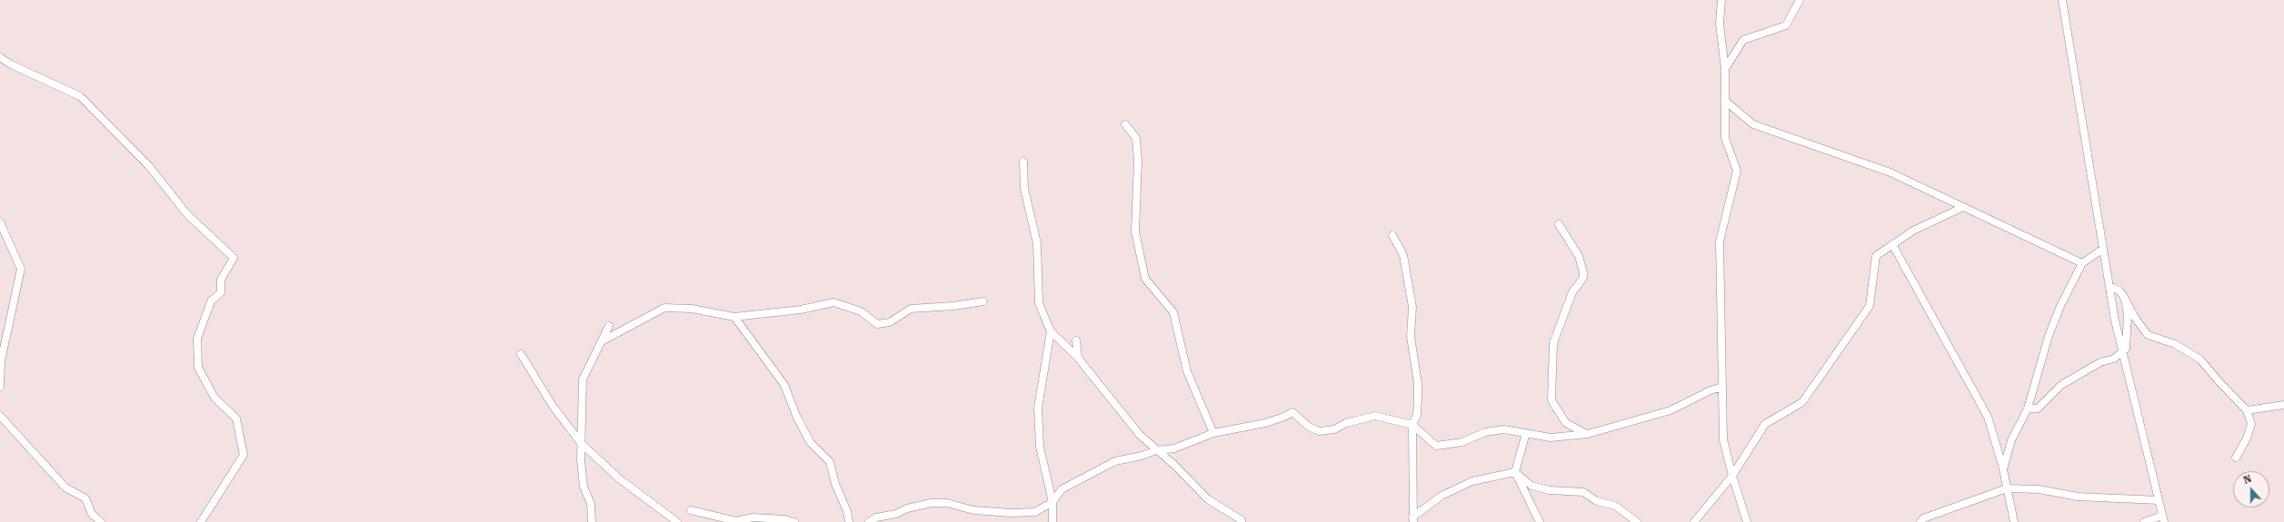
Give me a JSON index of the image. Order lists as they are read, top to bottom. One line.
{"north":"top"}
